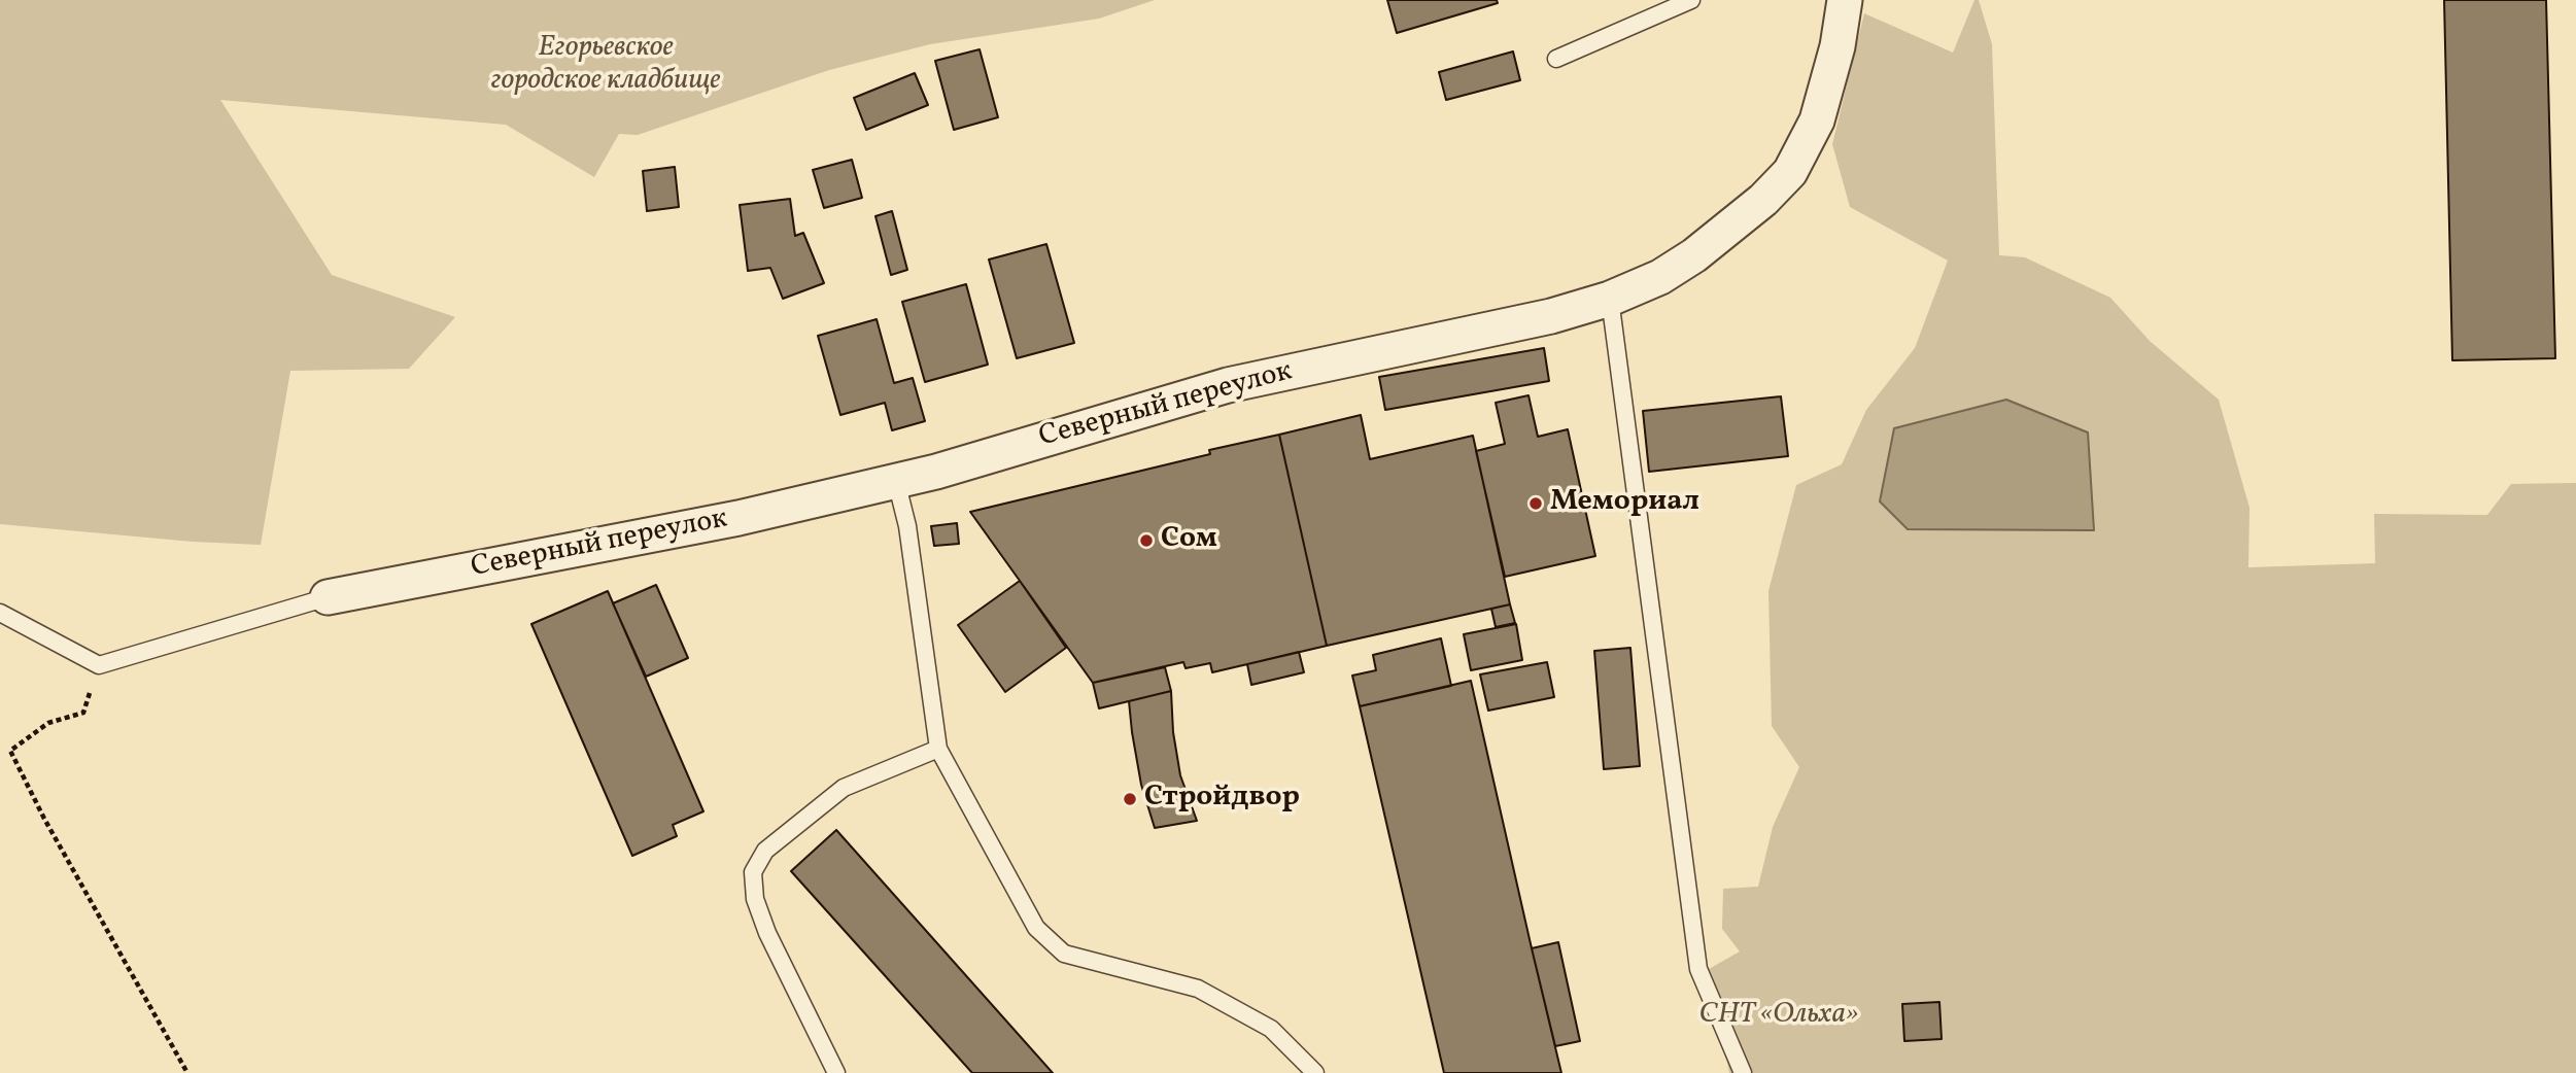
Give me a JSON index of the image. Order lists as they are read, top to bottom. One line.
{"streets":{"street":["Северный переулок"]},"parks":["Егорьевское городское кладбище","СНТ «Ольха»"],"places":["Мемориал","Сом","Стройдвор"]}
